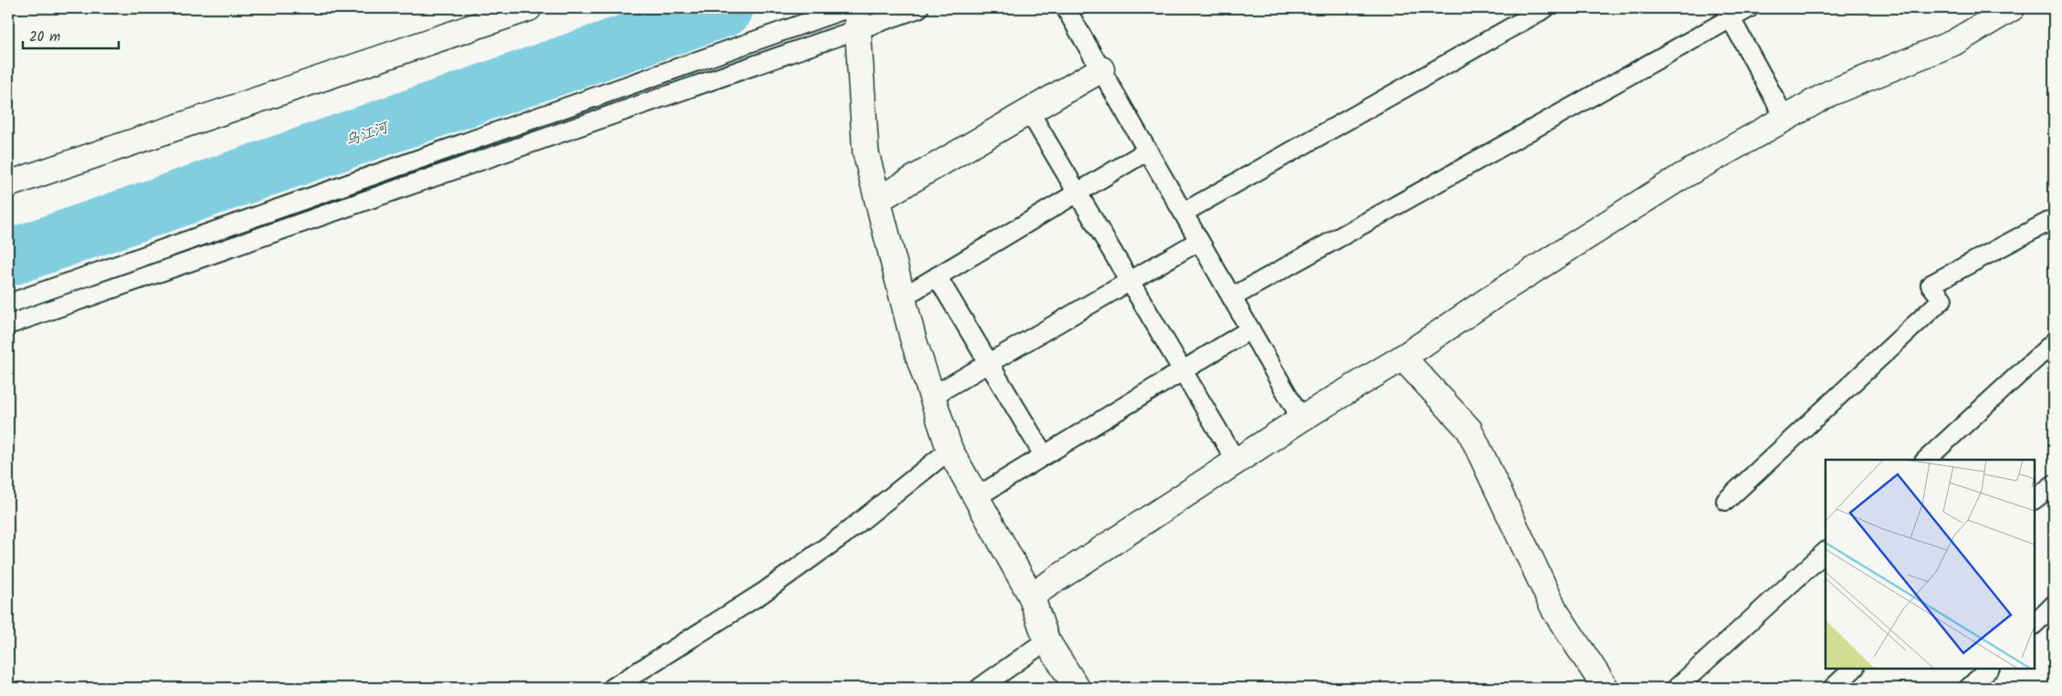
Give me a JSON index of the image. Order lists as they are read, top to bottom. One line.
{"water":["乌江河"],"scale_bar":"20 m"}
